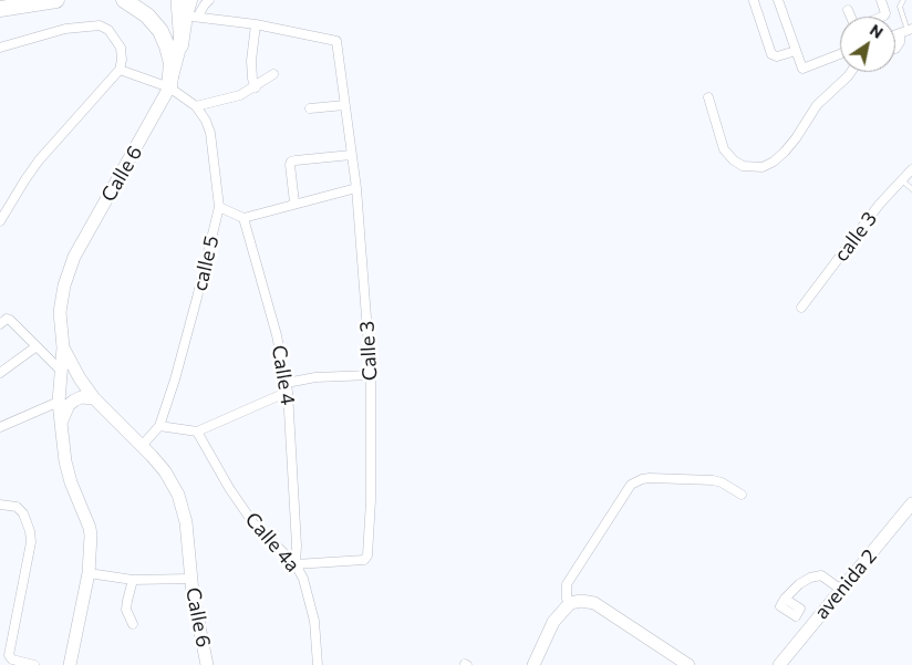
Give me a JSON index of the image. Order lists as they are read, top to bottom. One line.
{"streets":{"street":["Calle 6","calle 3","calle 5","Calle 3","Calle 4","Calle 4a","avenida 2"]},"crossings":[["Calle 6","calle 5"],["Calle 3","Calle 4"],["Calle 3","Calle 4a"],["Calle 4","Calle 4a"]],"north":"top right"}
